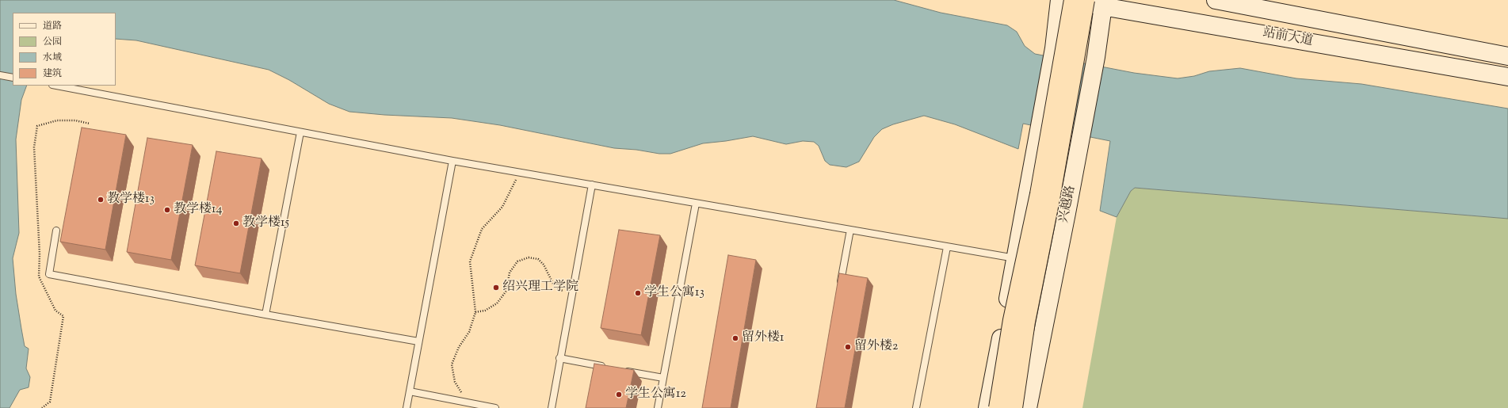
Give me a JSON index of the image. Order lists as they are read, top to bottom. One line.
{"streets":{"main road":["站前大道","兴越路"]},"crossings":[["站前大道","兴越路"]],"places":["教学楼13","教学楼14","教学楼15","绍兴理工学院","学生公寓13","留外楼1","留外楼2","学生公寓12"],"legend":["道路","公园","水域","建筑"]}
